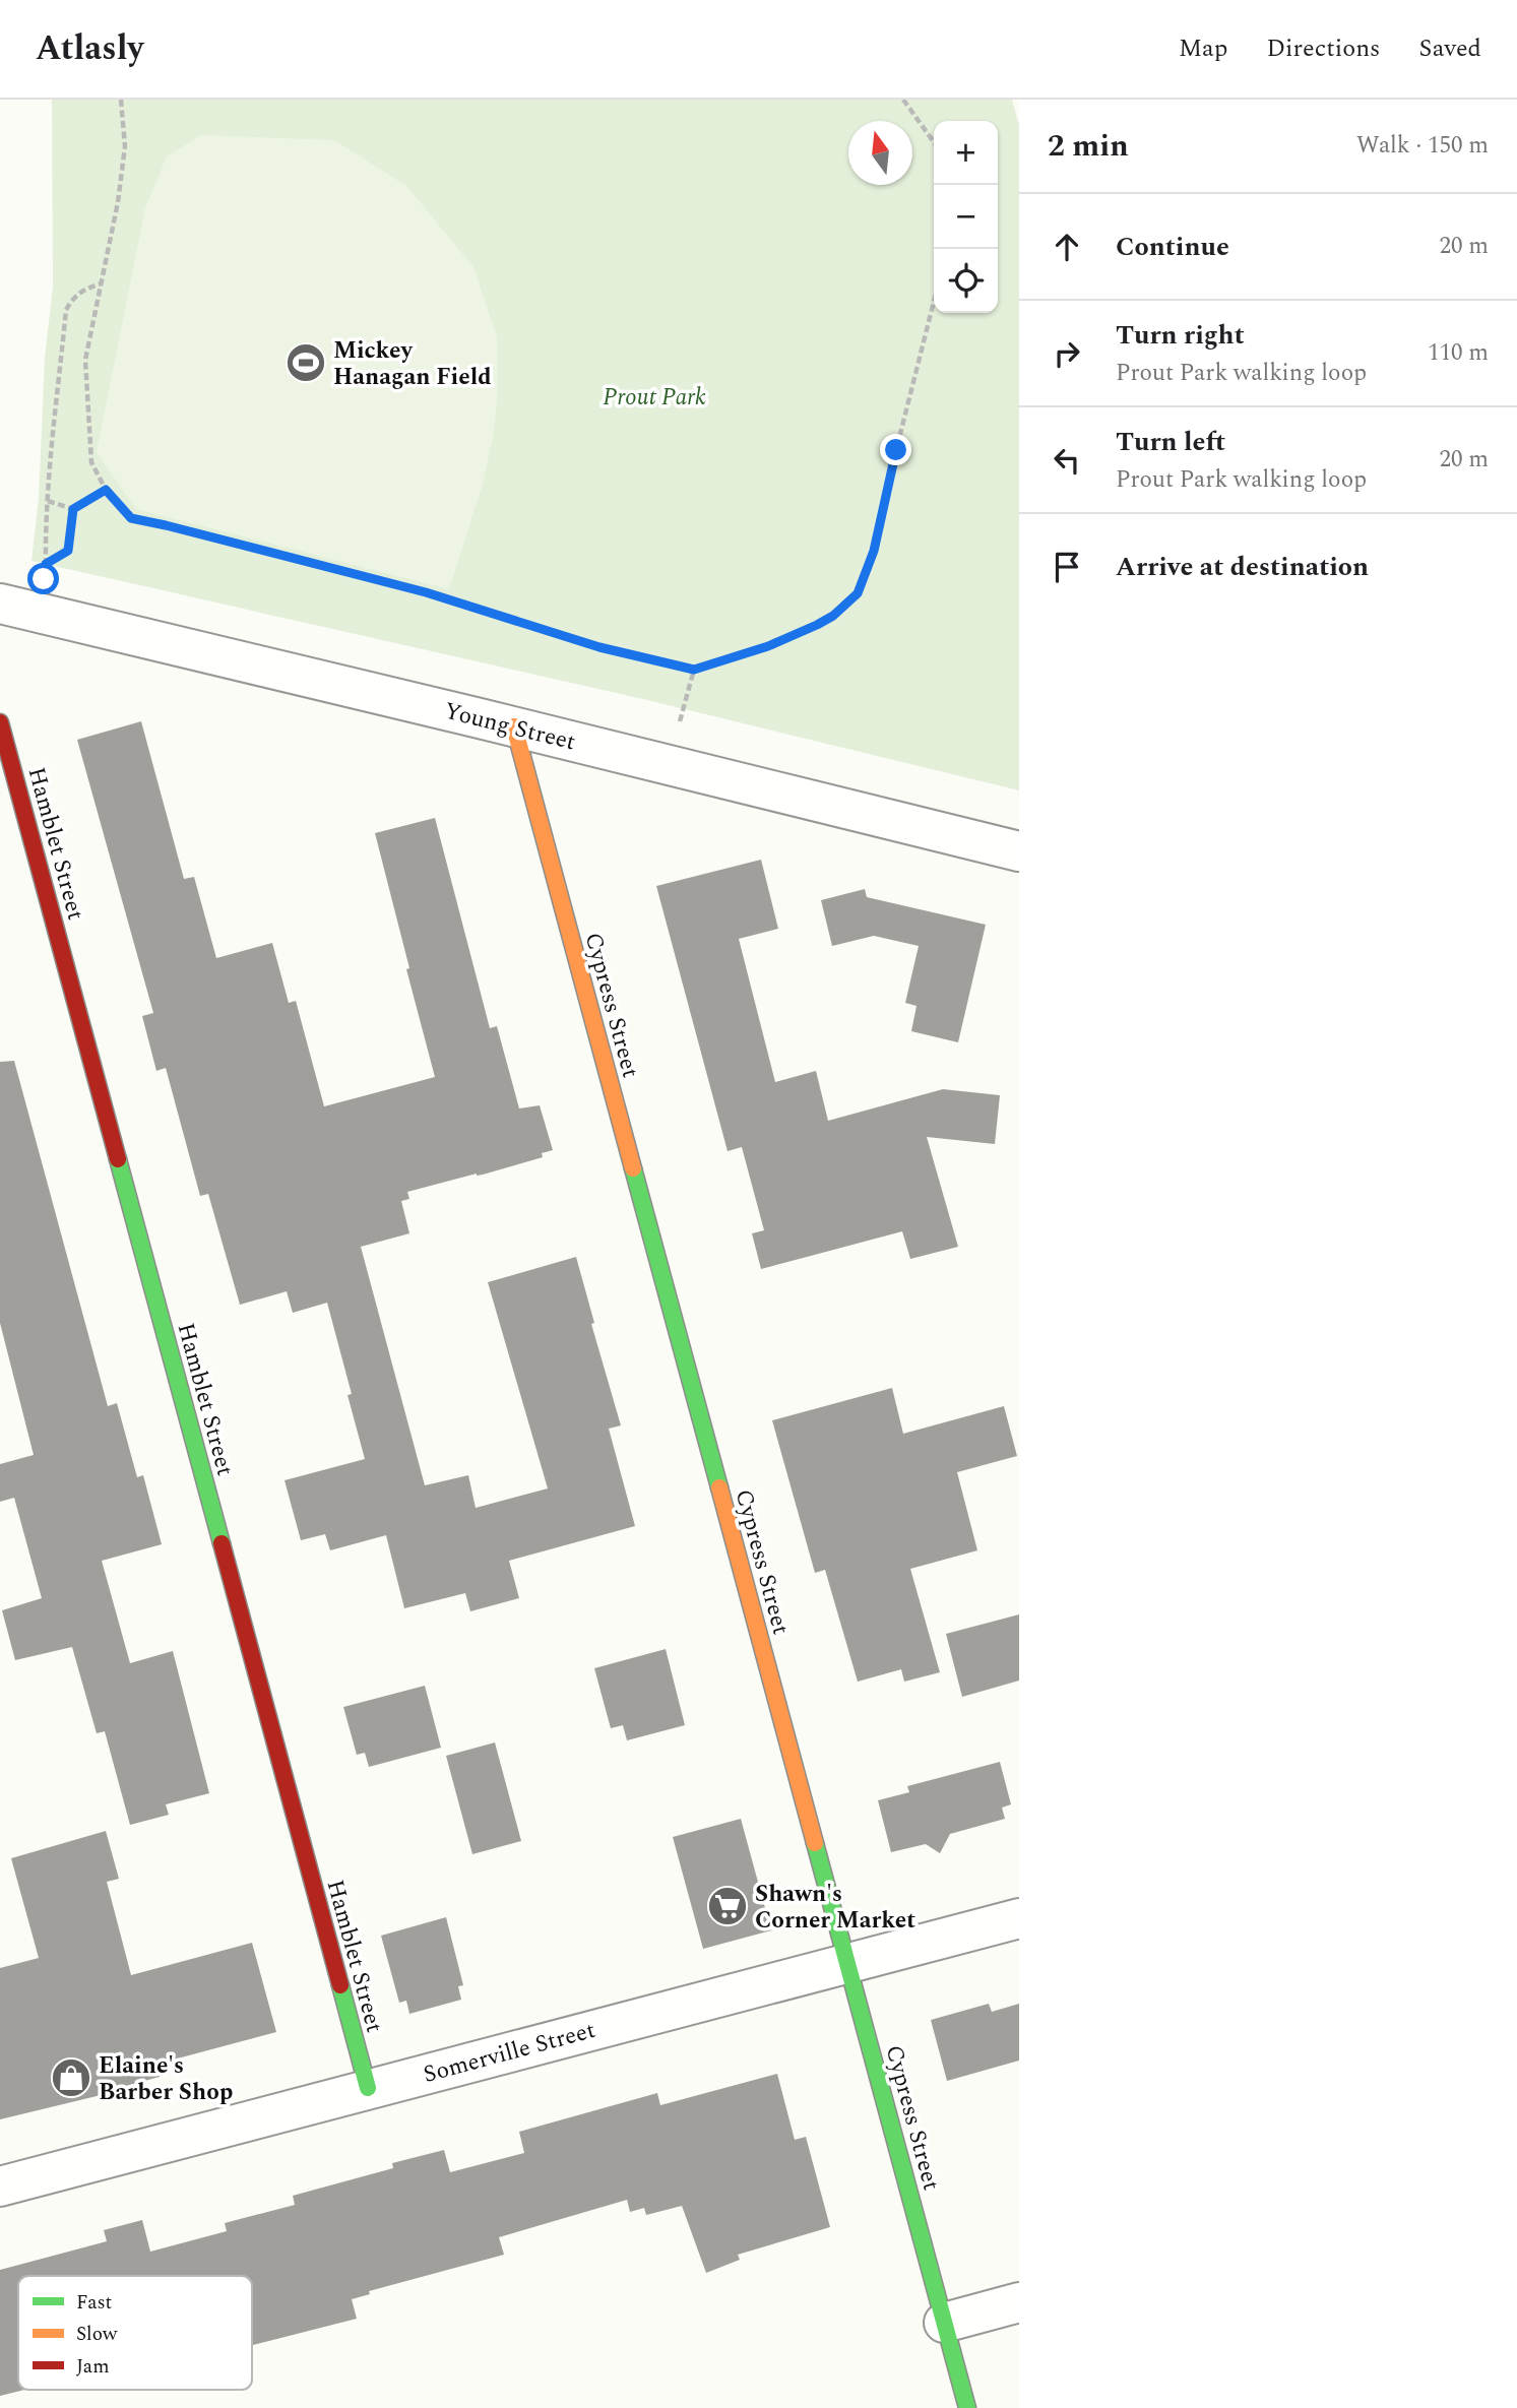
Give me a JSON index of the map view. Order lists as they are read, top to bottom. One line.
{"streets":{"street":["Young Street","Hamblet Street","Cypress Street","Somerville Street"]},"crossings":[["Young Street","Cypress Street"],["Hamblet Street","Somerville Street"],["Cypress Street","Somerville Street"]],"parks":["Prout Park"],"places":{"sports":["Mickey Hanagan Field"],"supermarket":["Shawn's Corner Market"],"shop":["Elaine's Barber Shop"]},"legend":["Fast","Slow","Jam"],"north":"top","page":{"header":"Atlasly","nav":["Map","Directions","Saved"],"heading":["2 min","Walk · 150 m"],"map_buttons":["+","−"],"list":[["Continue","20 m"],["Turn right","Prout Park walking loop","110 m"],["Turn left","Prout Park walking loop","20 m"],"Arrive at destination"]}}
